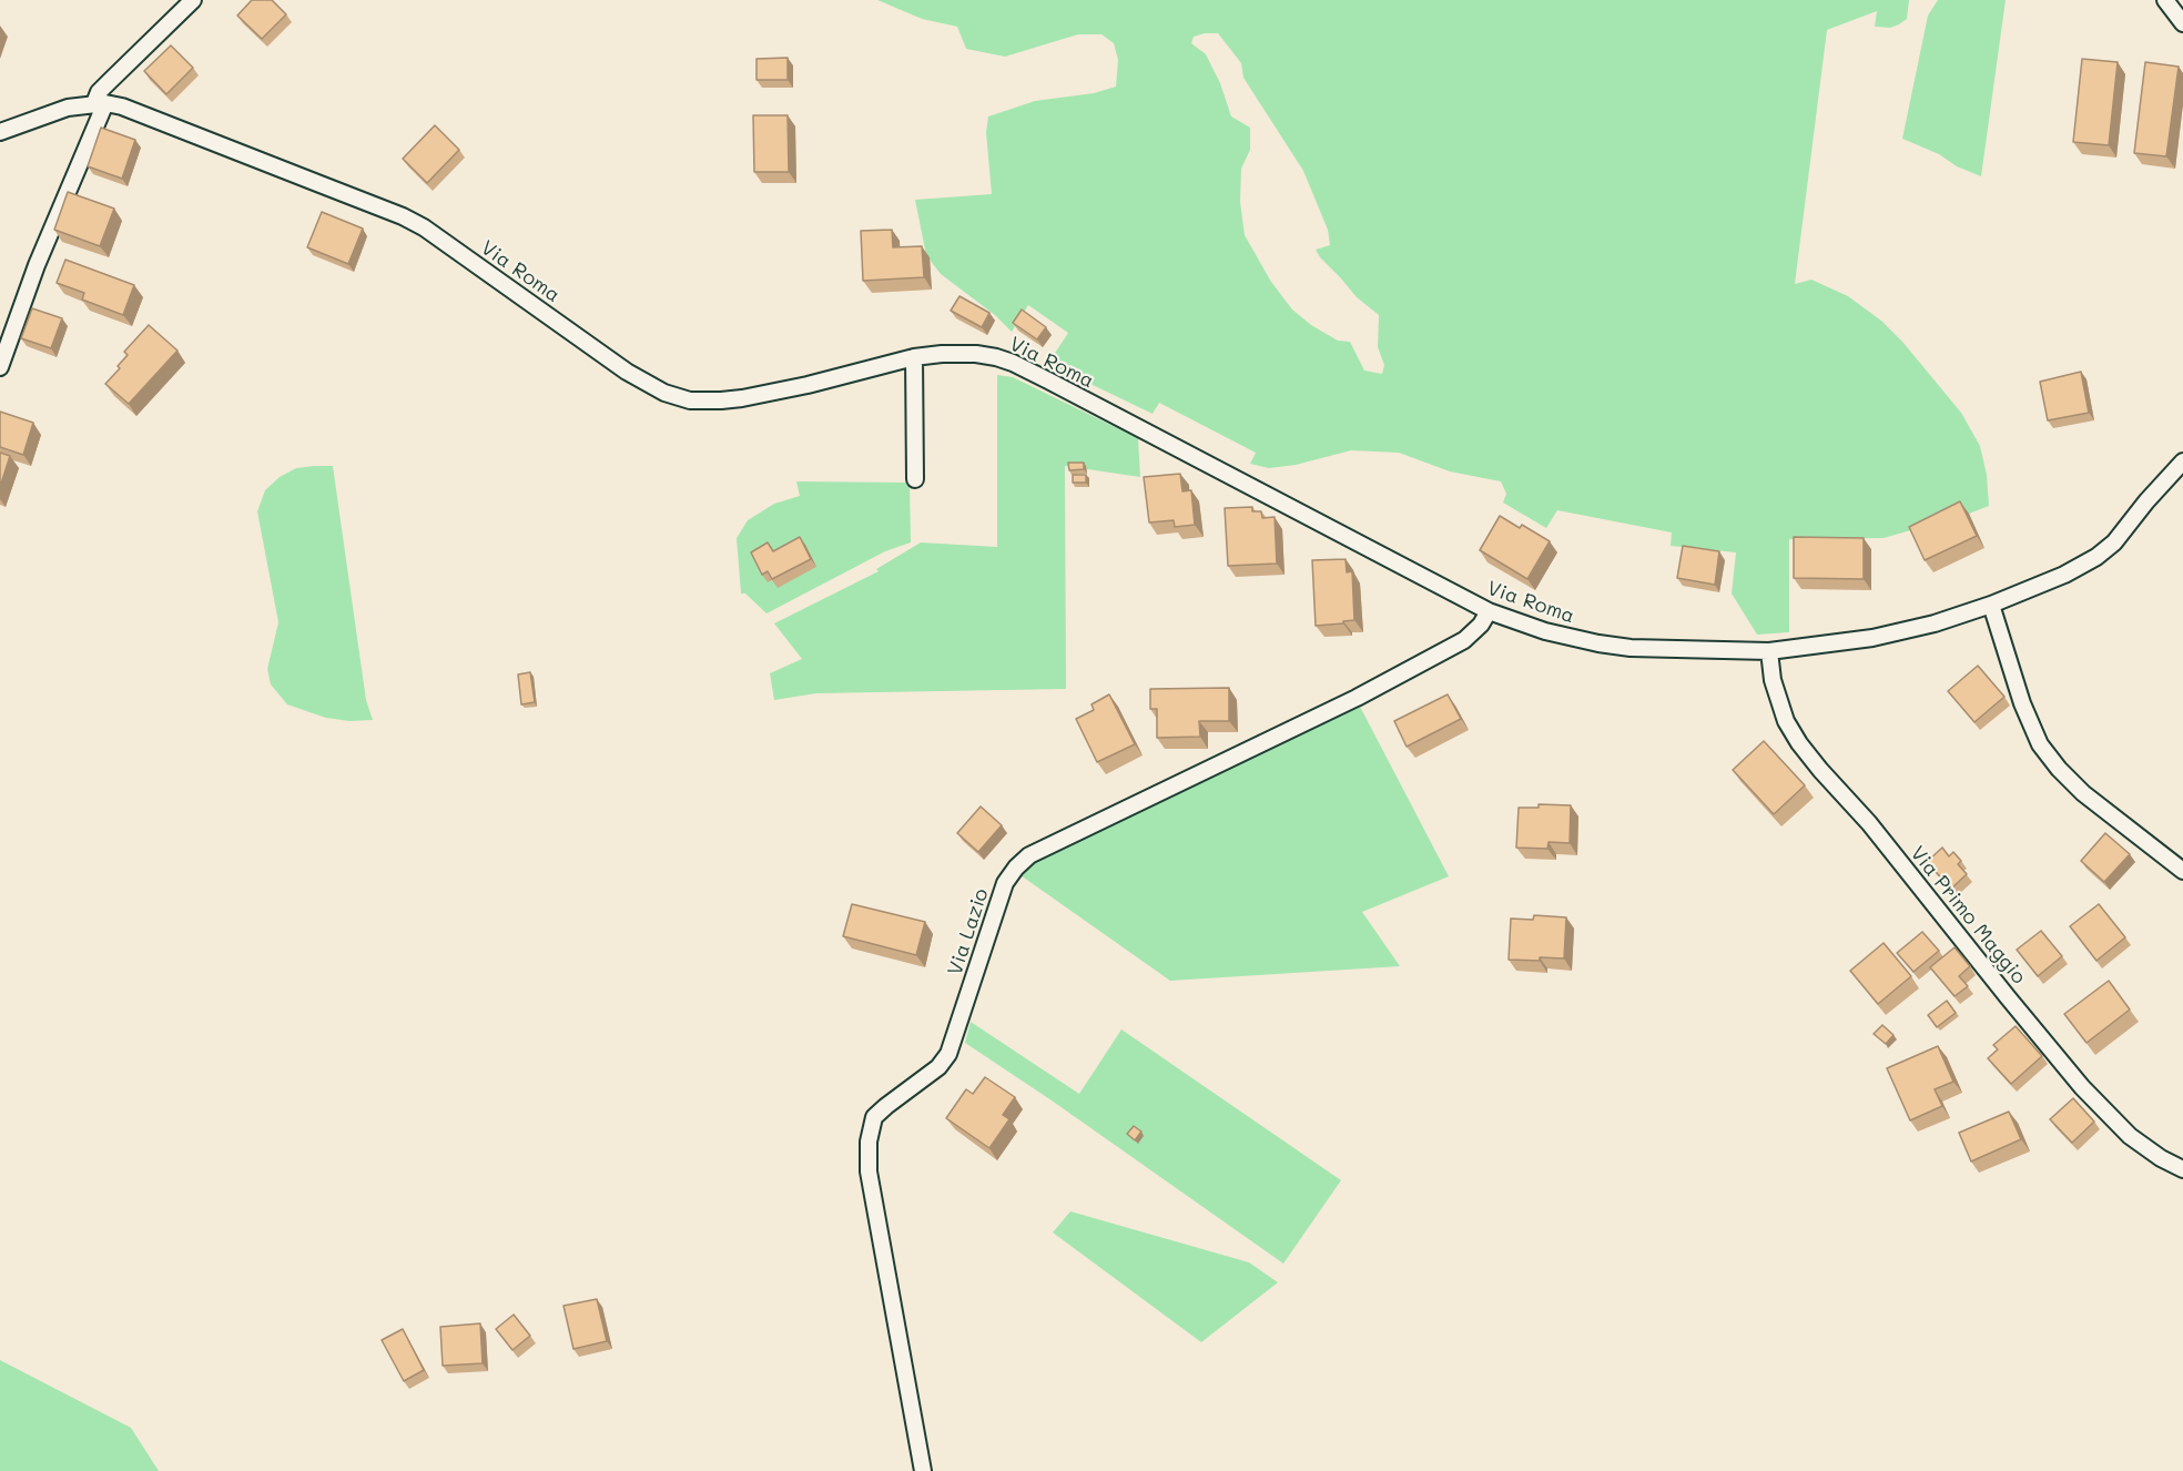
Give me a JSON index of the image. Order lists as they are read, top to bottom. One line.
{"streets":{"street":["Via Roma","Via Primo Maggio","Via Lazio"]},"crossings":[["Via Roma","Via Primo Maggio"],["Via Roma","Via Lazio"]]}
